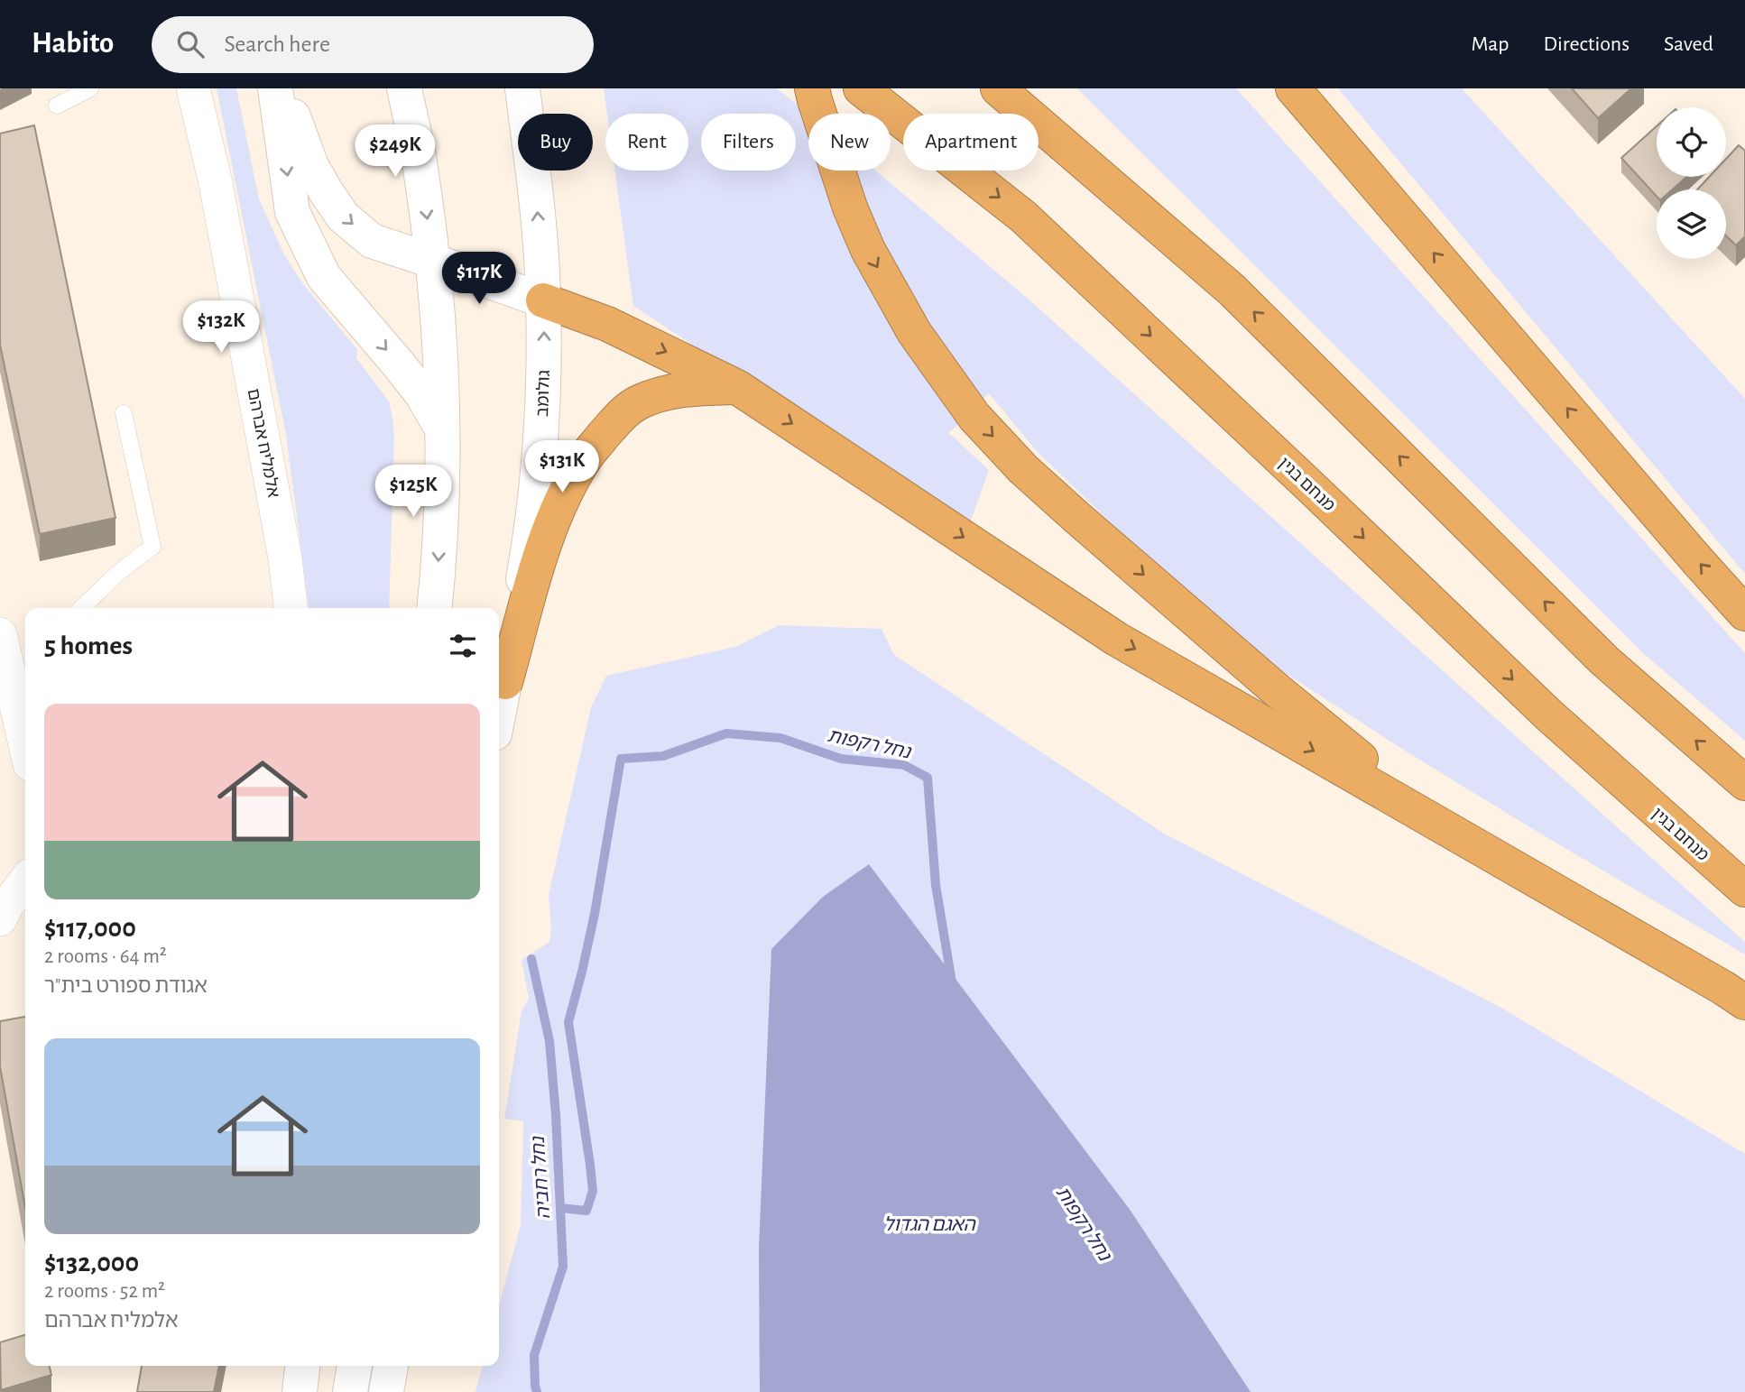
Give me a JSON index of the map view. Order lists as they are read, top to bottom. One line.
{"streets":{"highway":["מנחם בגין"],"main road":["גולומב"],"street":["אלמליח אברהם"]},"water":["נחל רקפות","נחל רחביה","האגם הגדול"],"page":{"header":"Habito","search":"Search here","nav":["Map","Directions","Saved"],"chip":["Buy","Rent","Filters","New","Apartment"],"price":["$249K","$117K","$132K","$131K","$125K"],"heading":"5 homes","list":[{"name":"$117,000","note":"2 rooms · 64 m² · אגודת ספורט בית\"ר"},{"name":"$132,000","note":"2 rooms · 52 m² · אלמליח אברהם"}]}}
